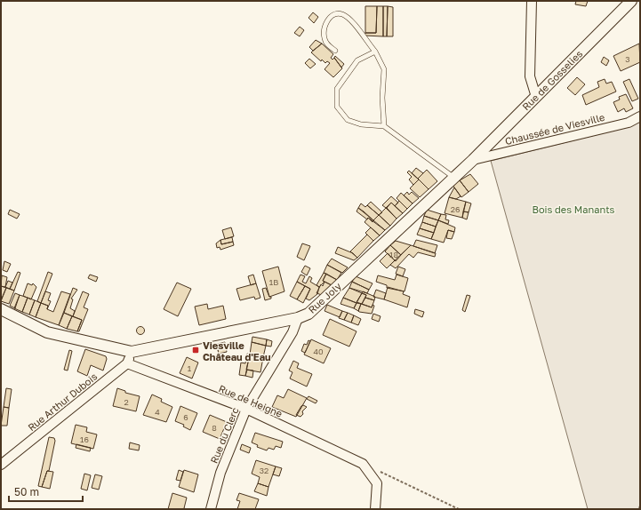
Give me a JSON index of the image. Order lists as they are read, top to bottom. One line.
{"streets":{"street":["Rue de Gosselies","Chaussée de Viesville","Rue Joly","Rue de Heigne","Rue Arthur Dubois","Rue du Clerc"]},"crossings":[["Rue de Gosselies","Chaussée de Viesville"],["Rue de Gosselies","Rue Joly"],["Chaussée de Viesville","Rue Joly"],["Rue Joly","Rue du Clerc"],["Rue de Heigne","Rue Arthur Dubois"],["Rue de Heigne","Rue du Clerc"]],"parks":["Bois des Manants"],"places":{"transit":["Viesville Château d'Eau"]},"house_numbers":["3","26","18","1B","40","1","2","4","6","8","16","32"],"scale_bar":"50 m"}
